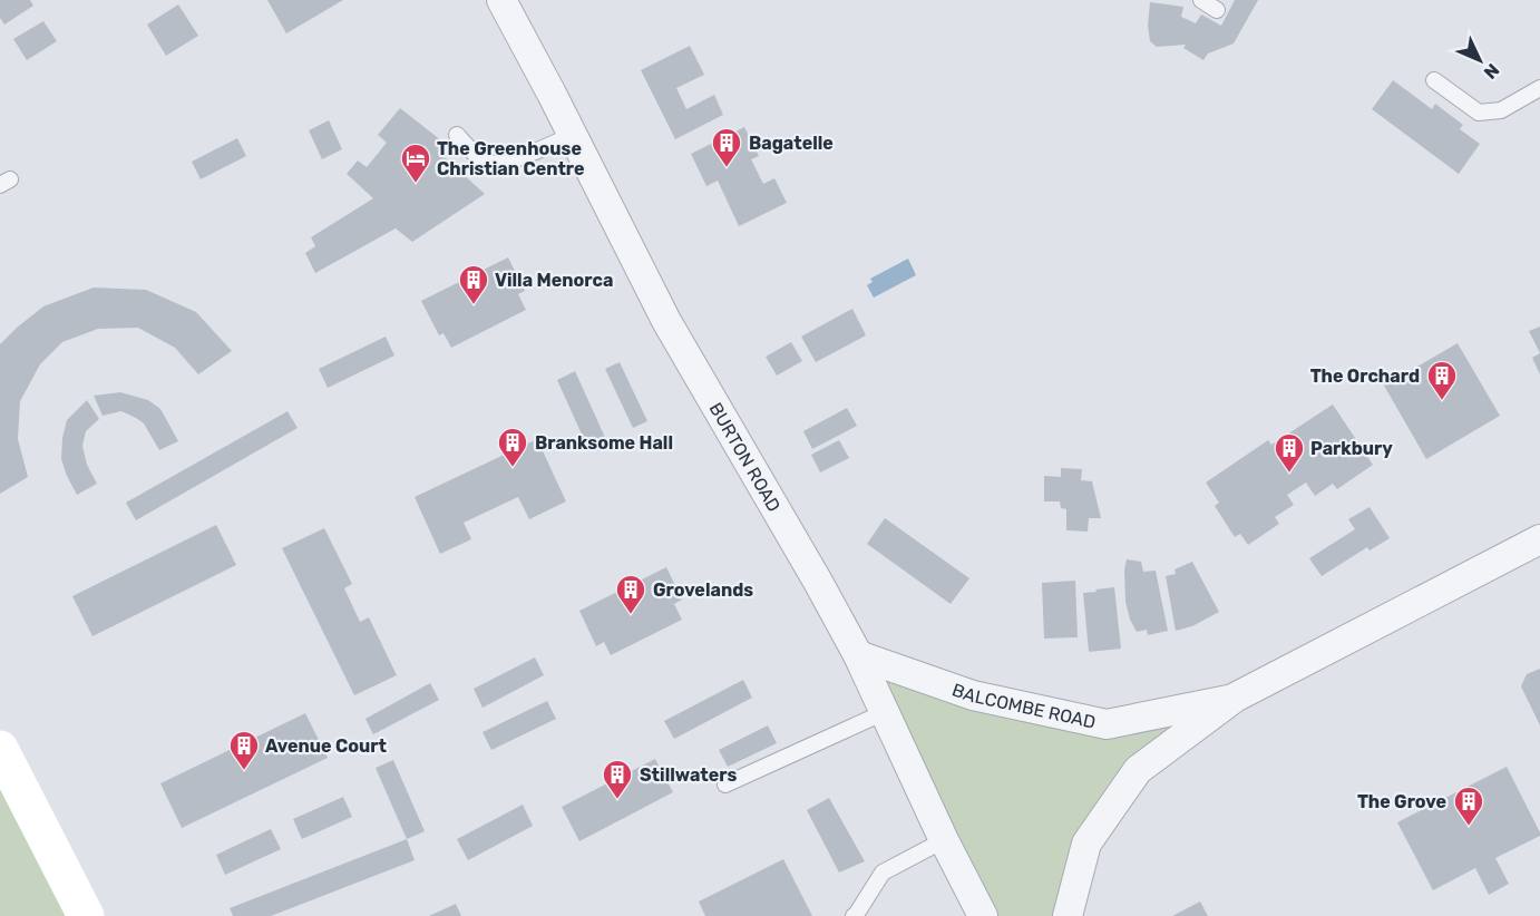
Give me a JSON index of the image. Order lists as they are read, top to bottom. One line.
{"streets":{"street":["BURTON ROAD","BALCOMBE ROAD"]},"crossings":[["BURTON ROAD","BALCOMBE ROAD"]],"places":{"building":["Bagatelle","Villa Menorca","The Orchard","Branksome Hall","Parkbury","Grovelands","Avenue Court","Stillwaters","The Grove"],"hotel":["The Greenhouse Christian Centre"]},"north":"bottom right"}
